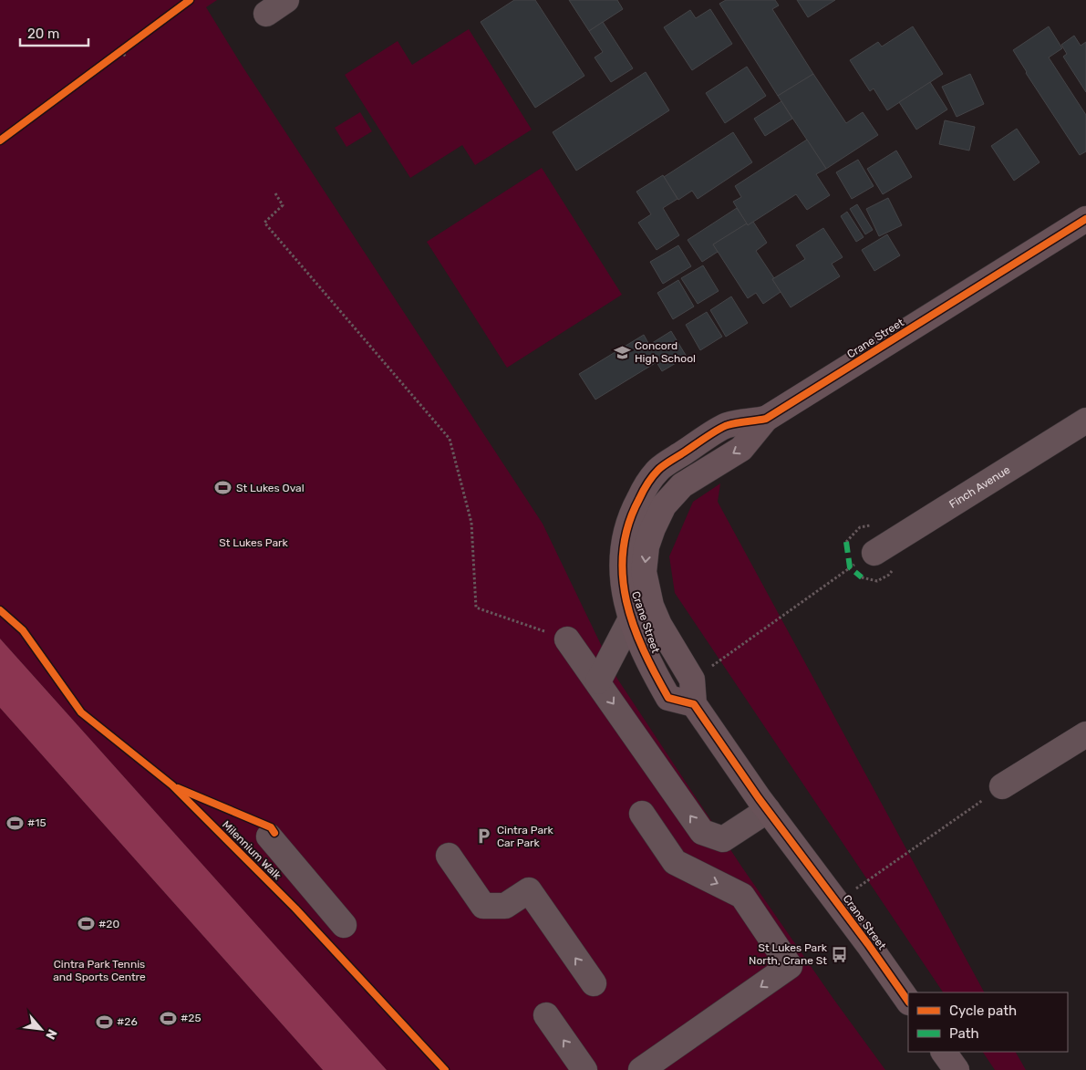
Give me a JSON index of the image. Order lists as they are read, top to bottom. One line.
{"streets":{"main road":["Crane Street"],"street":["Finch Avenue"],"cycle path":["Milennium Walk"]},"parks":["St Lukes Park","Cintra Park Tennis and Sports Centre"],"places":{"school or university":["Concord High School"],"sports":["St Lukes Oval","#15","#20","#25","#26"],"parking":["Cintra Park Car Park"],"bus stop":["St Lukes Park North, Crane St"]},"legend":["Cycle path","Path"],"scale_bar":"20 m","north":"bottom right"}
